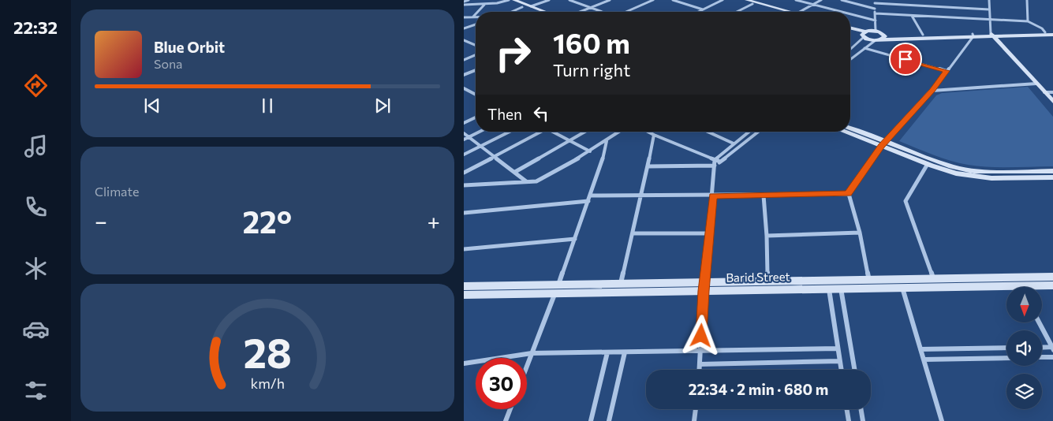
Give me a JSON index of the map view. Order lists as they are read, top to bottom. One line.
{"streets":{"main road":["Barid Street"]},"north":"bottom","page":{"tabs":"22:32","turn":["160 m","Turn right"],"song":["Blue Orbit","Sona"],"then":"Then","tile":"Climate","heat":["−","22°","+"],"limit":"30","trip":"22:34 · 2 min · 680 m","gauge":["28","km/h"]}}
